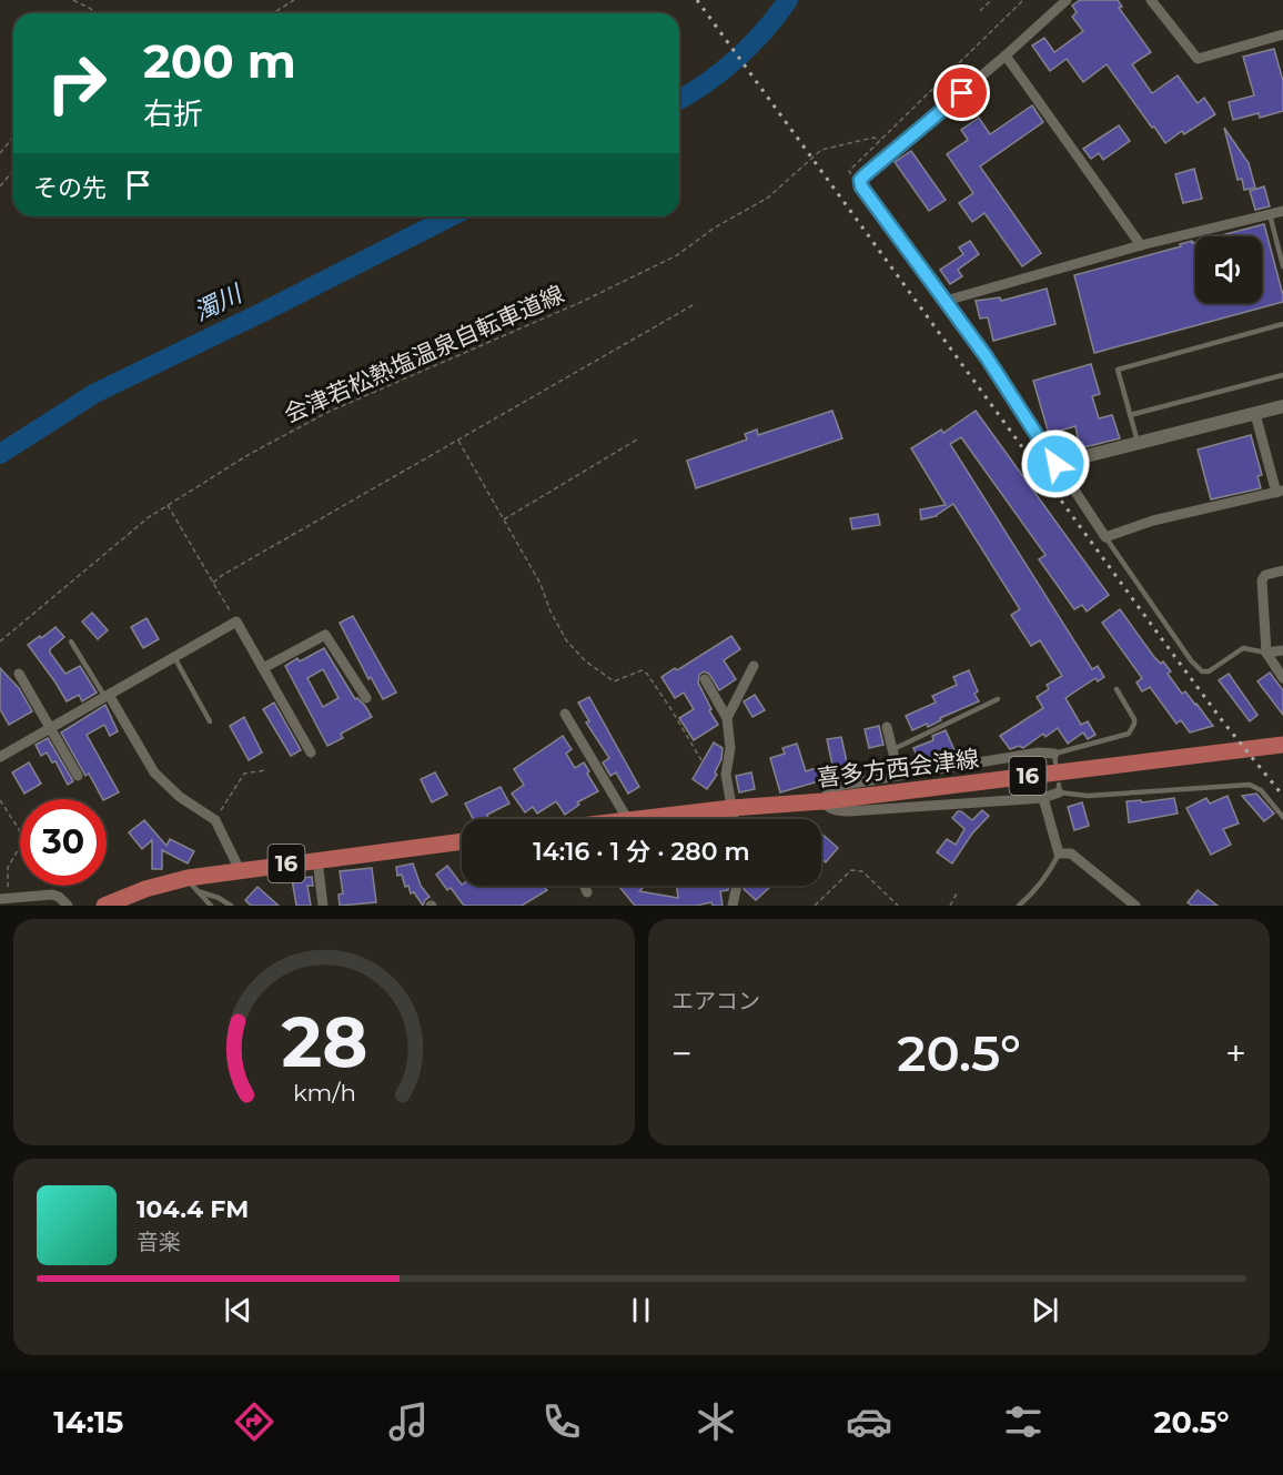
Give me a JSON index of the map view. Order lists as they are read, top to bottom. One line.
{"streets":{"main road":["喜多方西会津線","16"],"path":["会津若松熱塩温泉自転車道線"]},"water":["濁川"],"page":{"turn":["200 m","右折"],"then":"その先","limit":"30","trip":"14:16 · 1 分 · 280 m","tile":"エアコン","heat":["−","20.5°","+"],"song":["104.4 FM","音楽"],"tabs":["14:15","20.5°"],"gauge":["28","km/h"]}}
